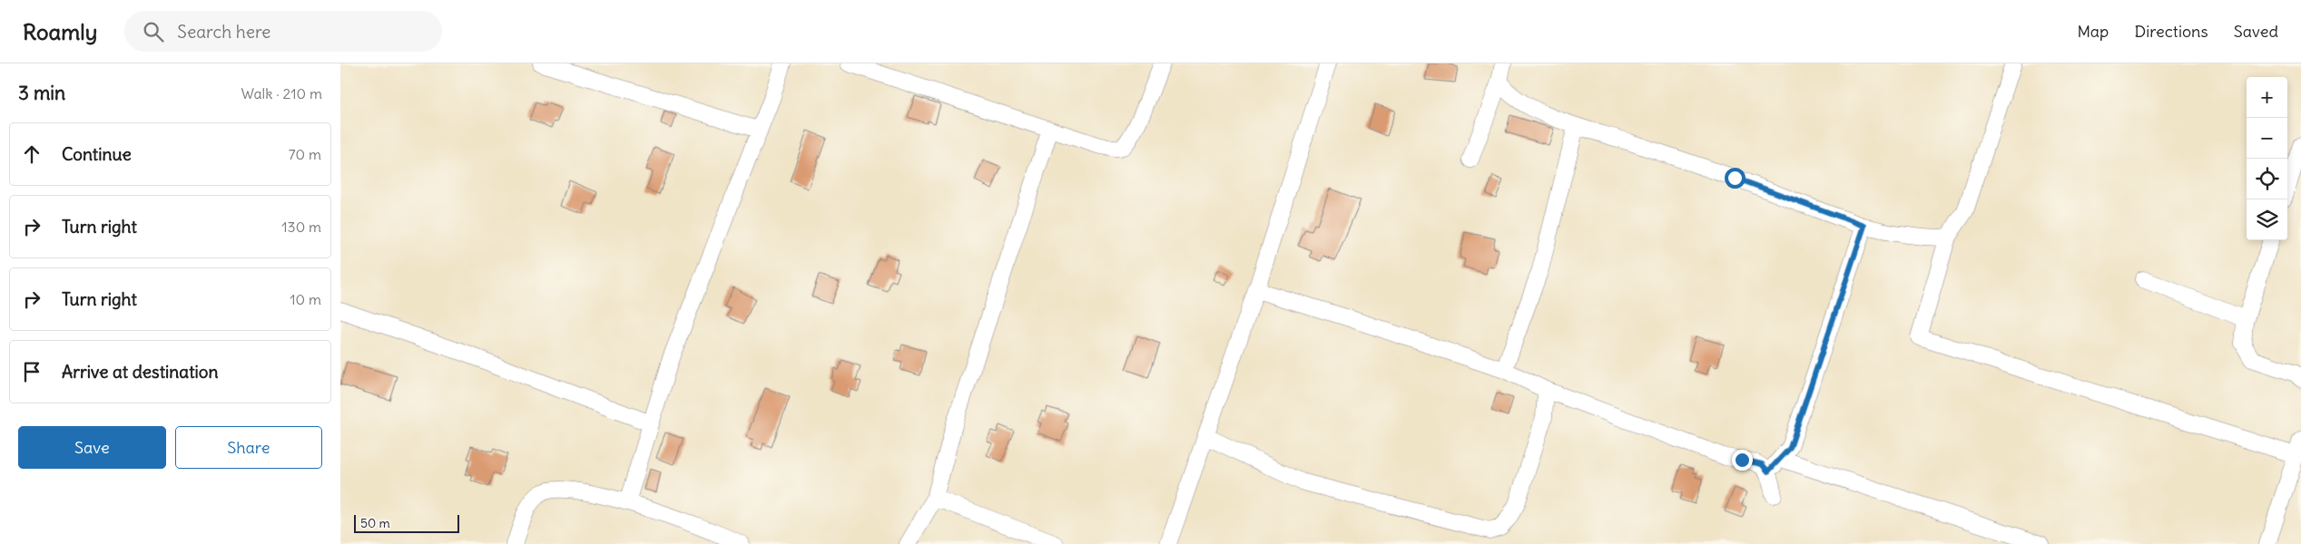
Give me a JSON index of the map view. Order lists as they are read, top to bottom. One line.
{"scale_bar":"50 m","page":{"header":"Roamly","search":"Search here","nav":["Map","Directions","Saved"],"heading":["3 min","Walk · 210 m"],"map_buttons":["+","−"],"list":[["Continue","70 m"],["Turn right","130 m"],["Turn right","10 m"],"Arrive at destination"],"buttons":["Save","Share"],"scale":"50 m"}}
